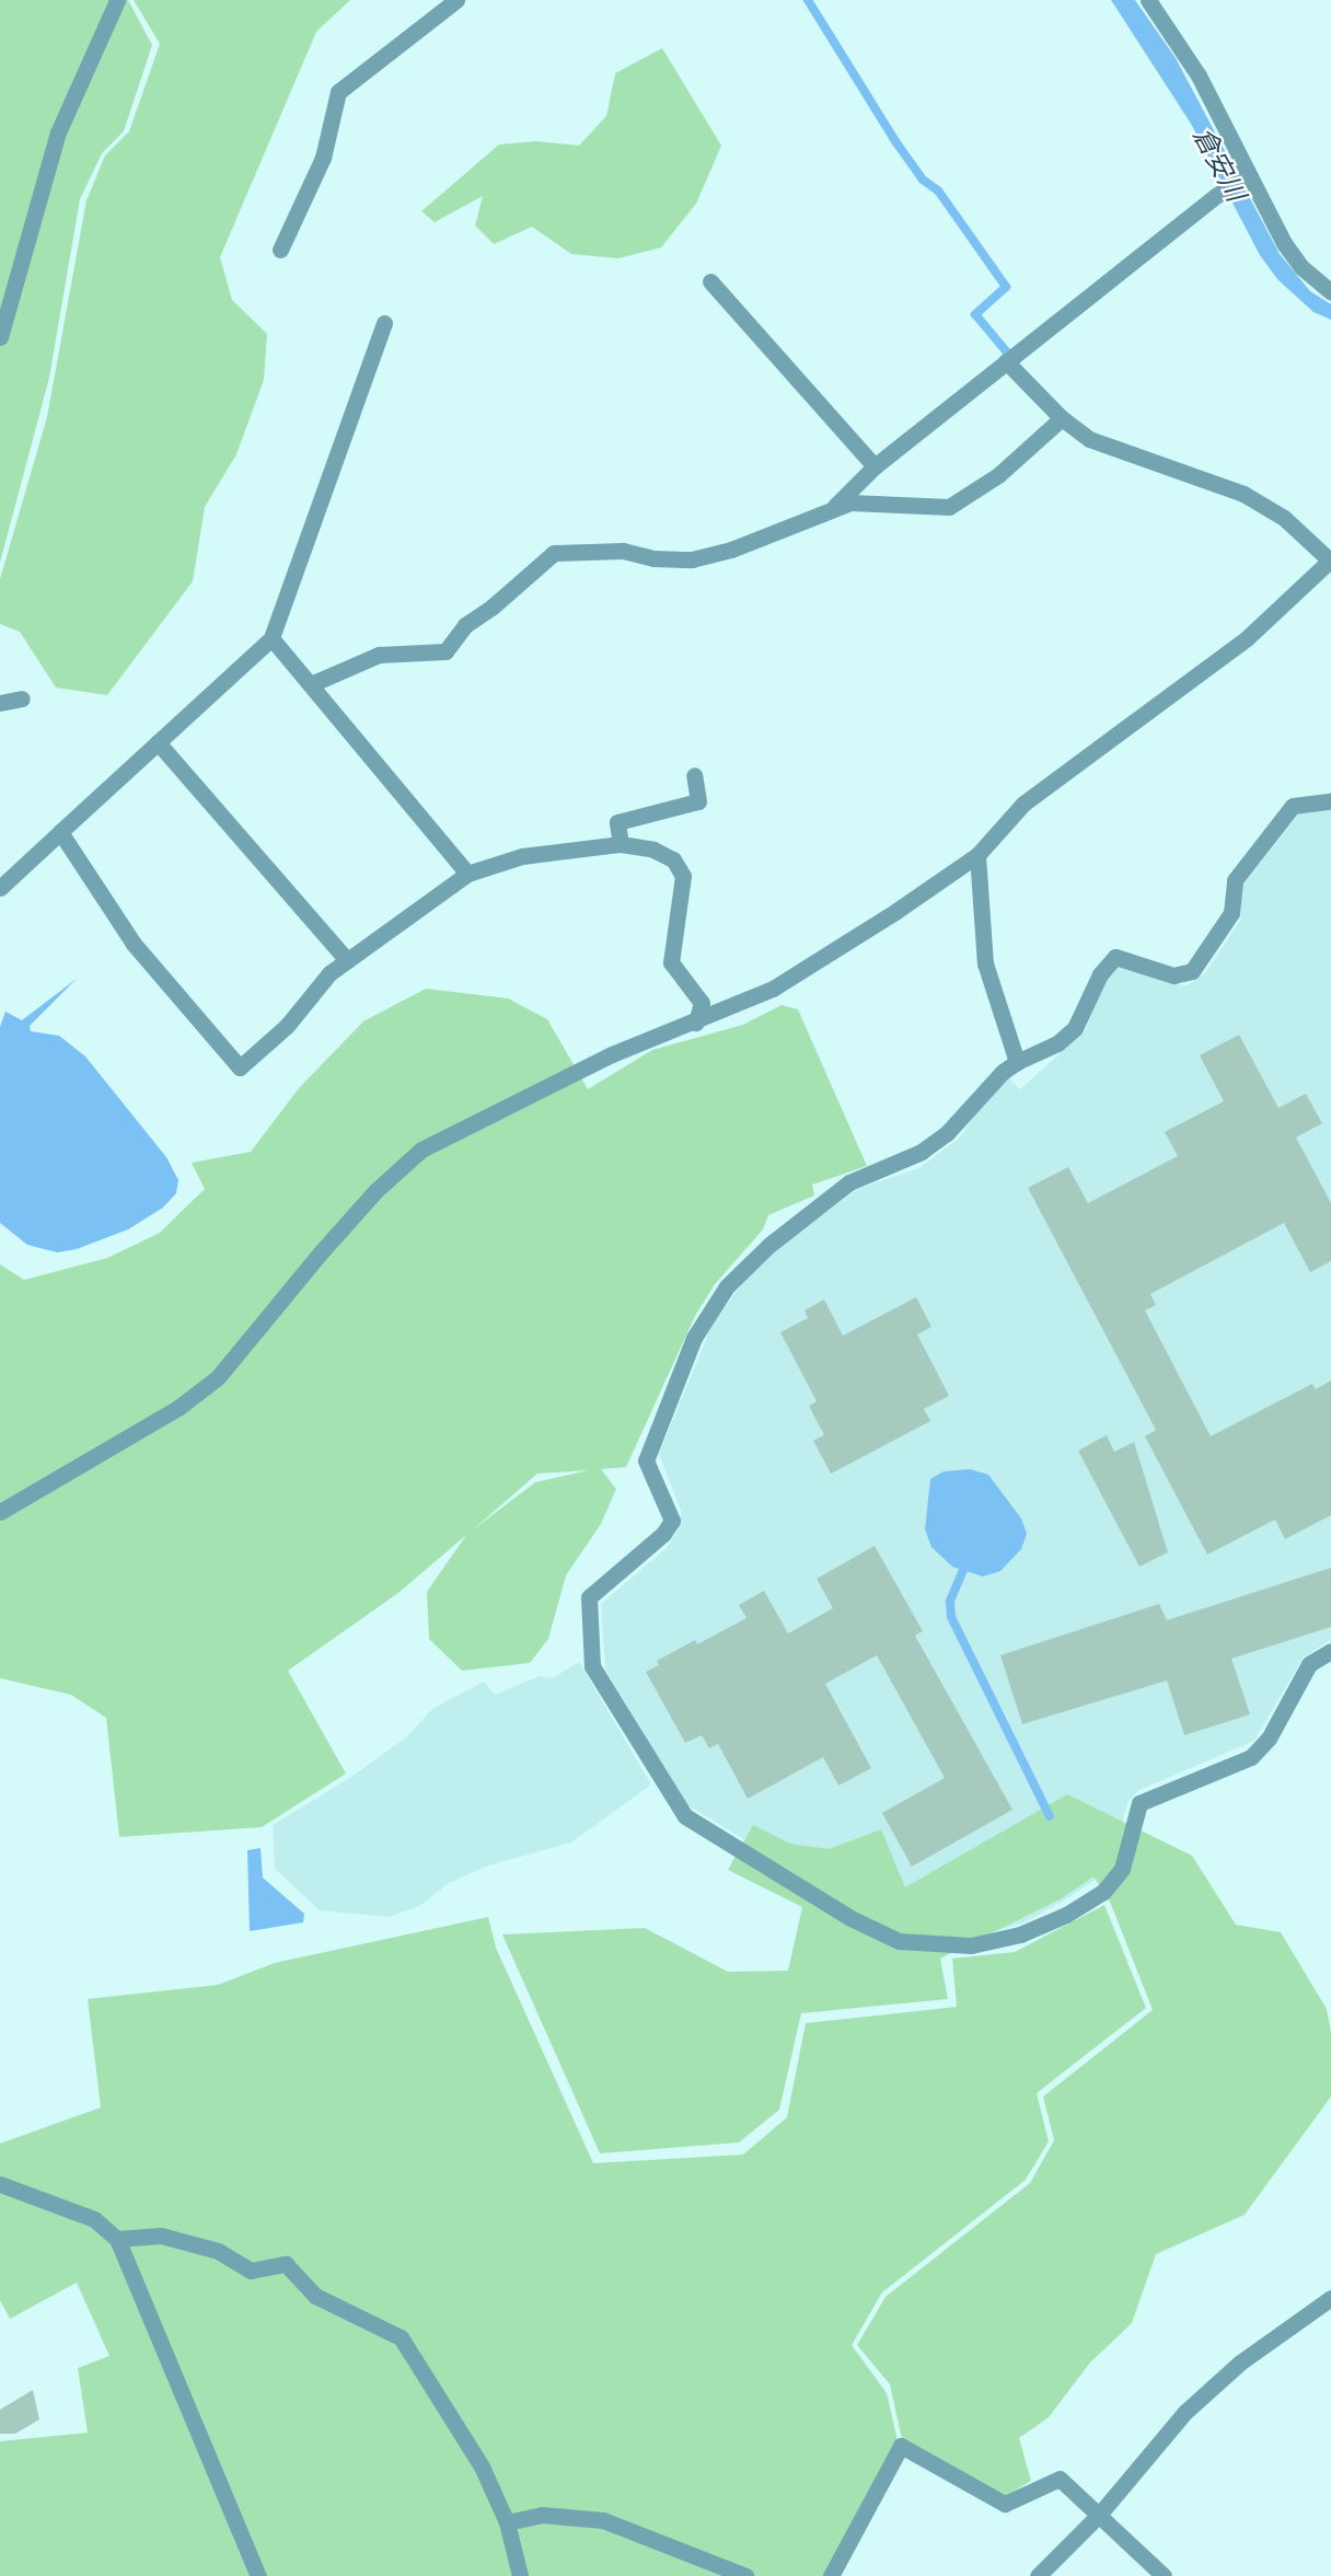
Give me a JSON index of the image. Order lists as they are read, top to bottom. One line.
{"water":["倉安川"]}
